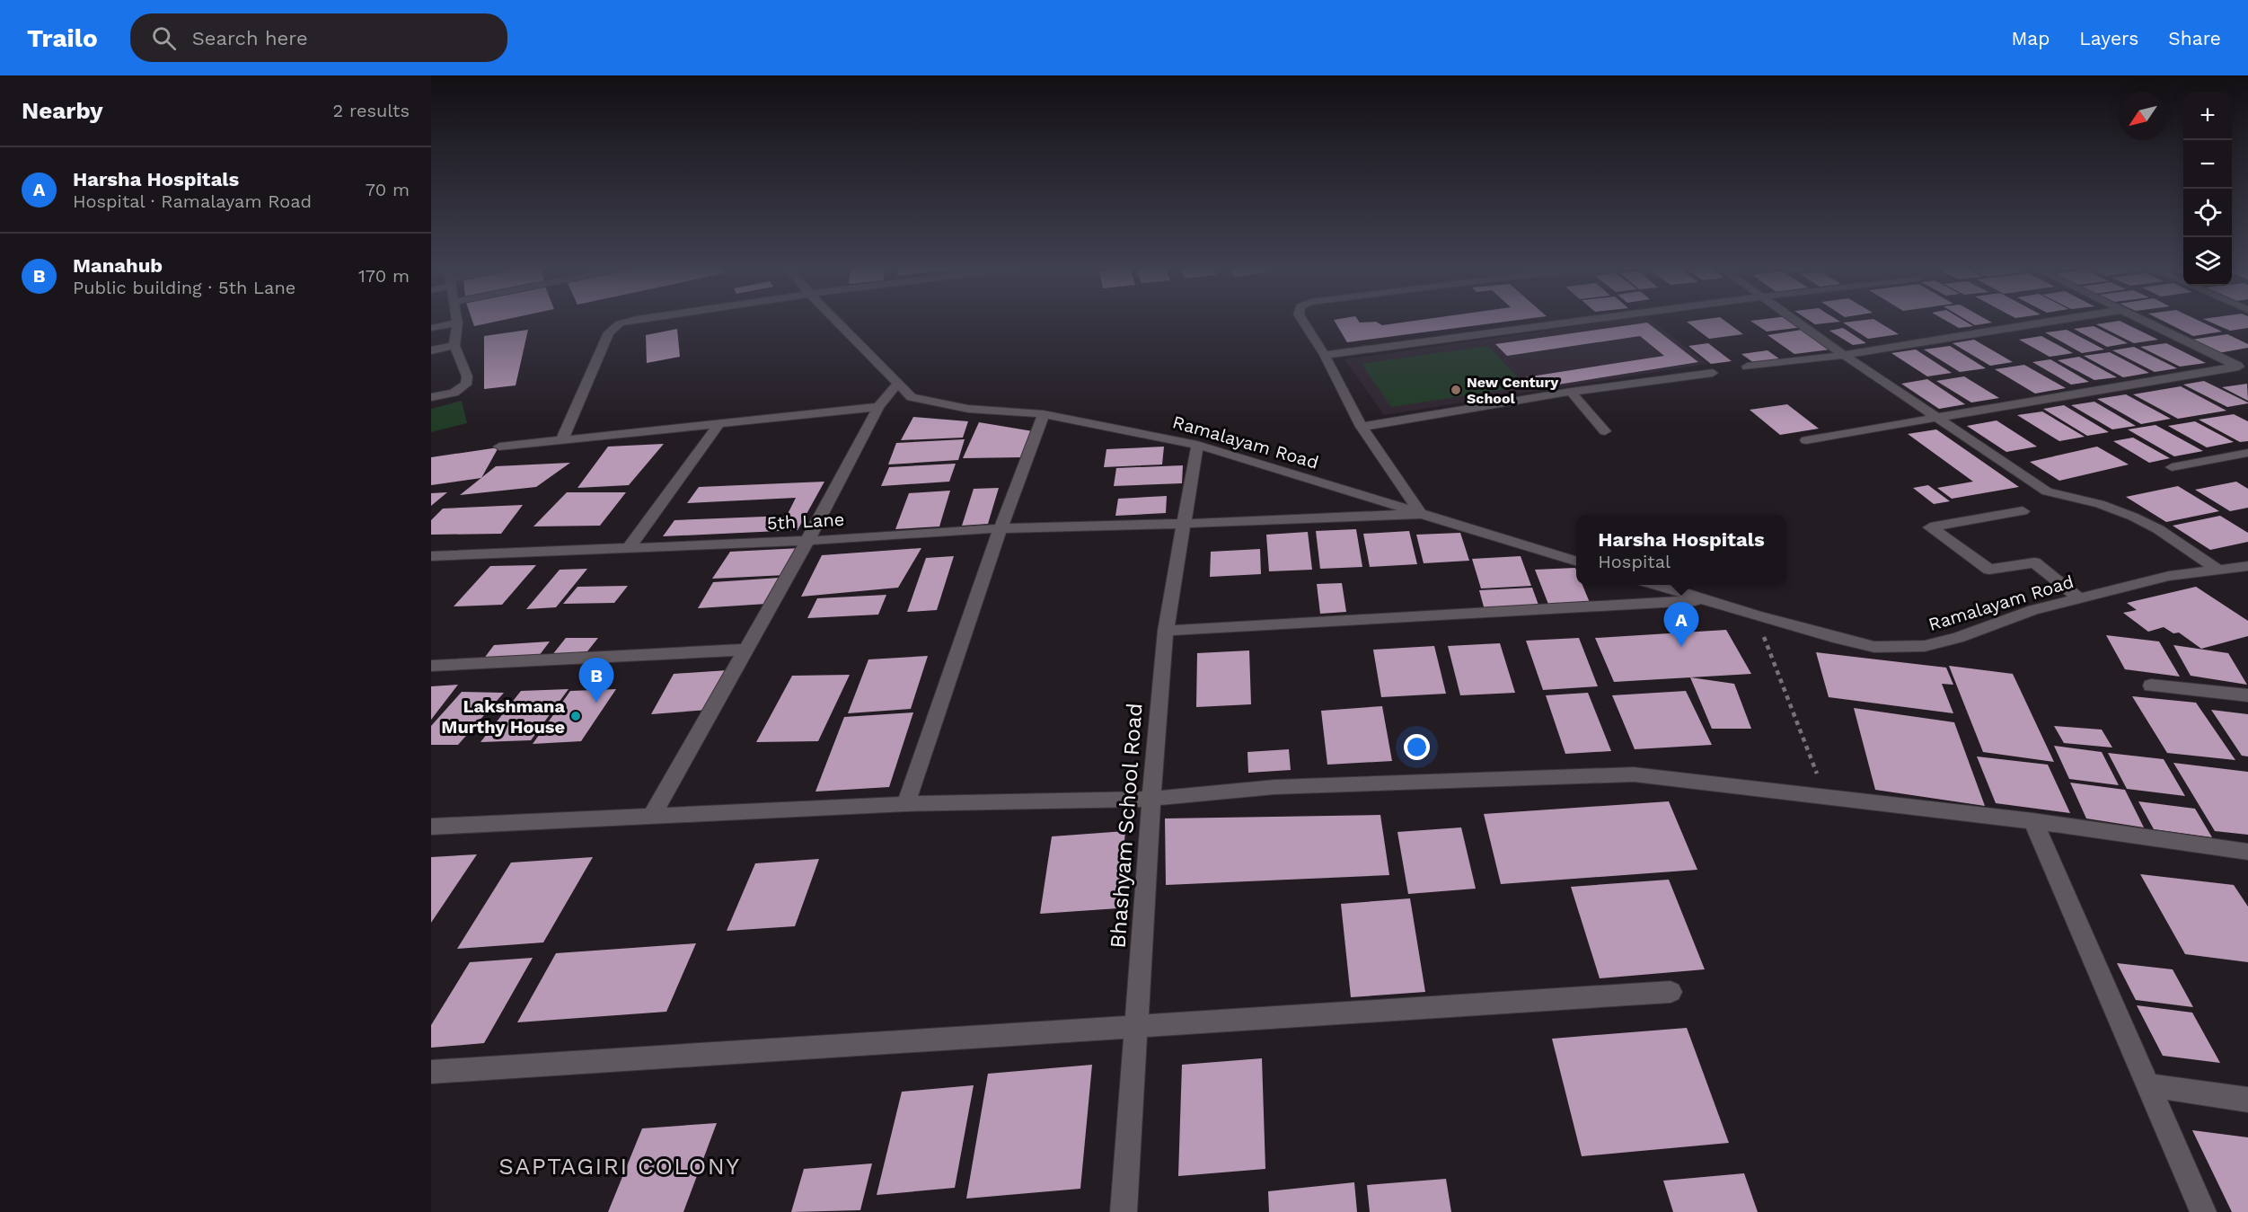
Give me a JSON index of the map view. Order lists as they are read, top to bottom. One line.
{"streets":{"street":["Ramalayam Road","5th Lane","Bhashyam School Road"]},"crossings":[["Ramalayam Road","5th Lane"],["Ramalayam Road","Bhashyam School Road"],["5th Lane","Bhashyam School Road"]],"districts":["SAPTAGIRI COLONY"],"places":["New Century School","Lakshmana Murthy House"],"north":"bottom left","page":{"header":"Trailo","search":"Search here","nav":["Map","Layers","Share"],"heading":["Nearby","2 results"],"map_buttons":["+","−"],"list":[{"mark":"A","name":"Harsha Hospitals","note":"Hospital · Ramalayam Road","value":"70 m"},{"mark":"B","name":"Manahub","note":"Public building · 5th Lane","value":"170 m"}],"popup":["Harsha Hospitals","Hospital"],"pins":["A","B"]}}
